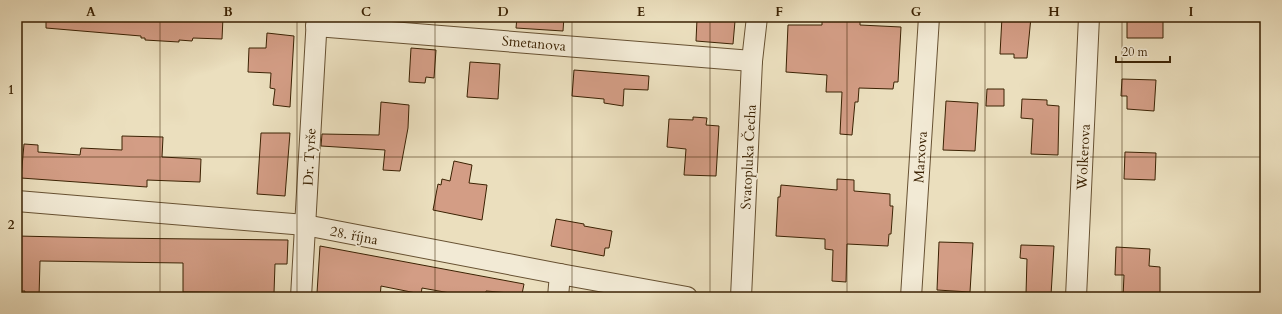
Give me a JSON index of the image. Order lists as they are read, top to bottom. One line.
{"streets":{"street":["Smetanova","Dr. Tyrše","Svatopluka Čecha","Marxova","Wolkerova","28. října"]},"crossings":[["Smetanova","Dr. Tyrše"],["Smetanova","Svatopluka Čecha"],["Dr. Tyrše","28. října"]],"scale_bar":"20 m","grid":{"columns":["A","B","C","D","E","F","G","H","I"],"rows":["1","2"]}}
